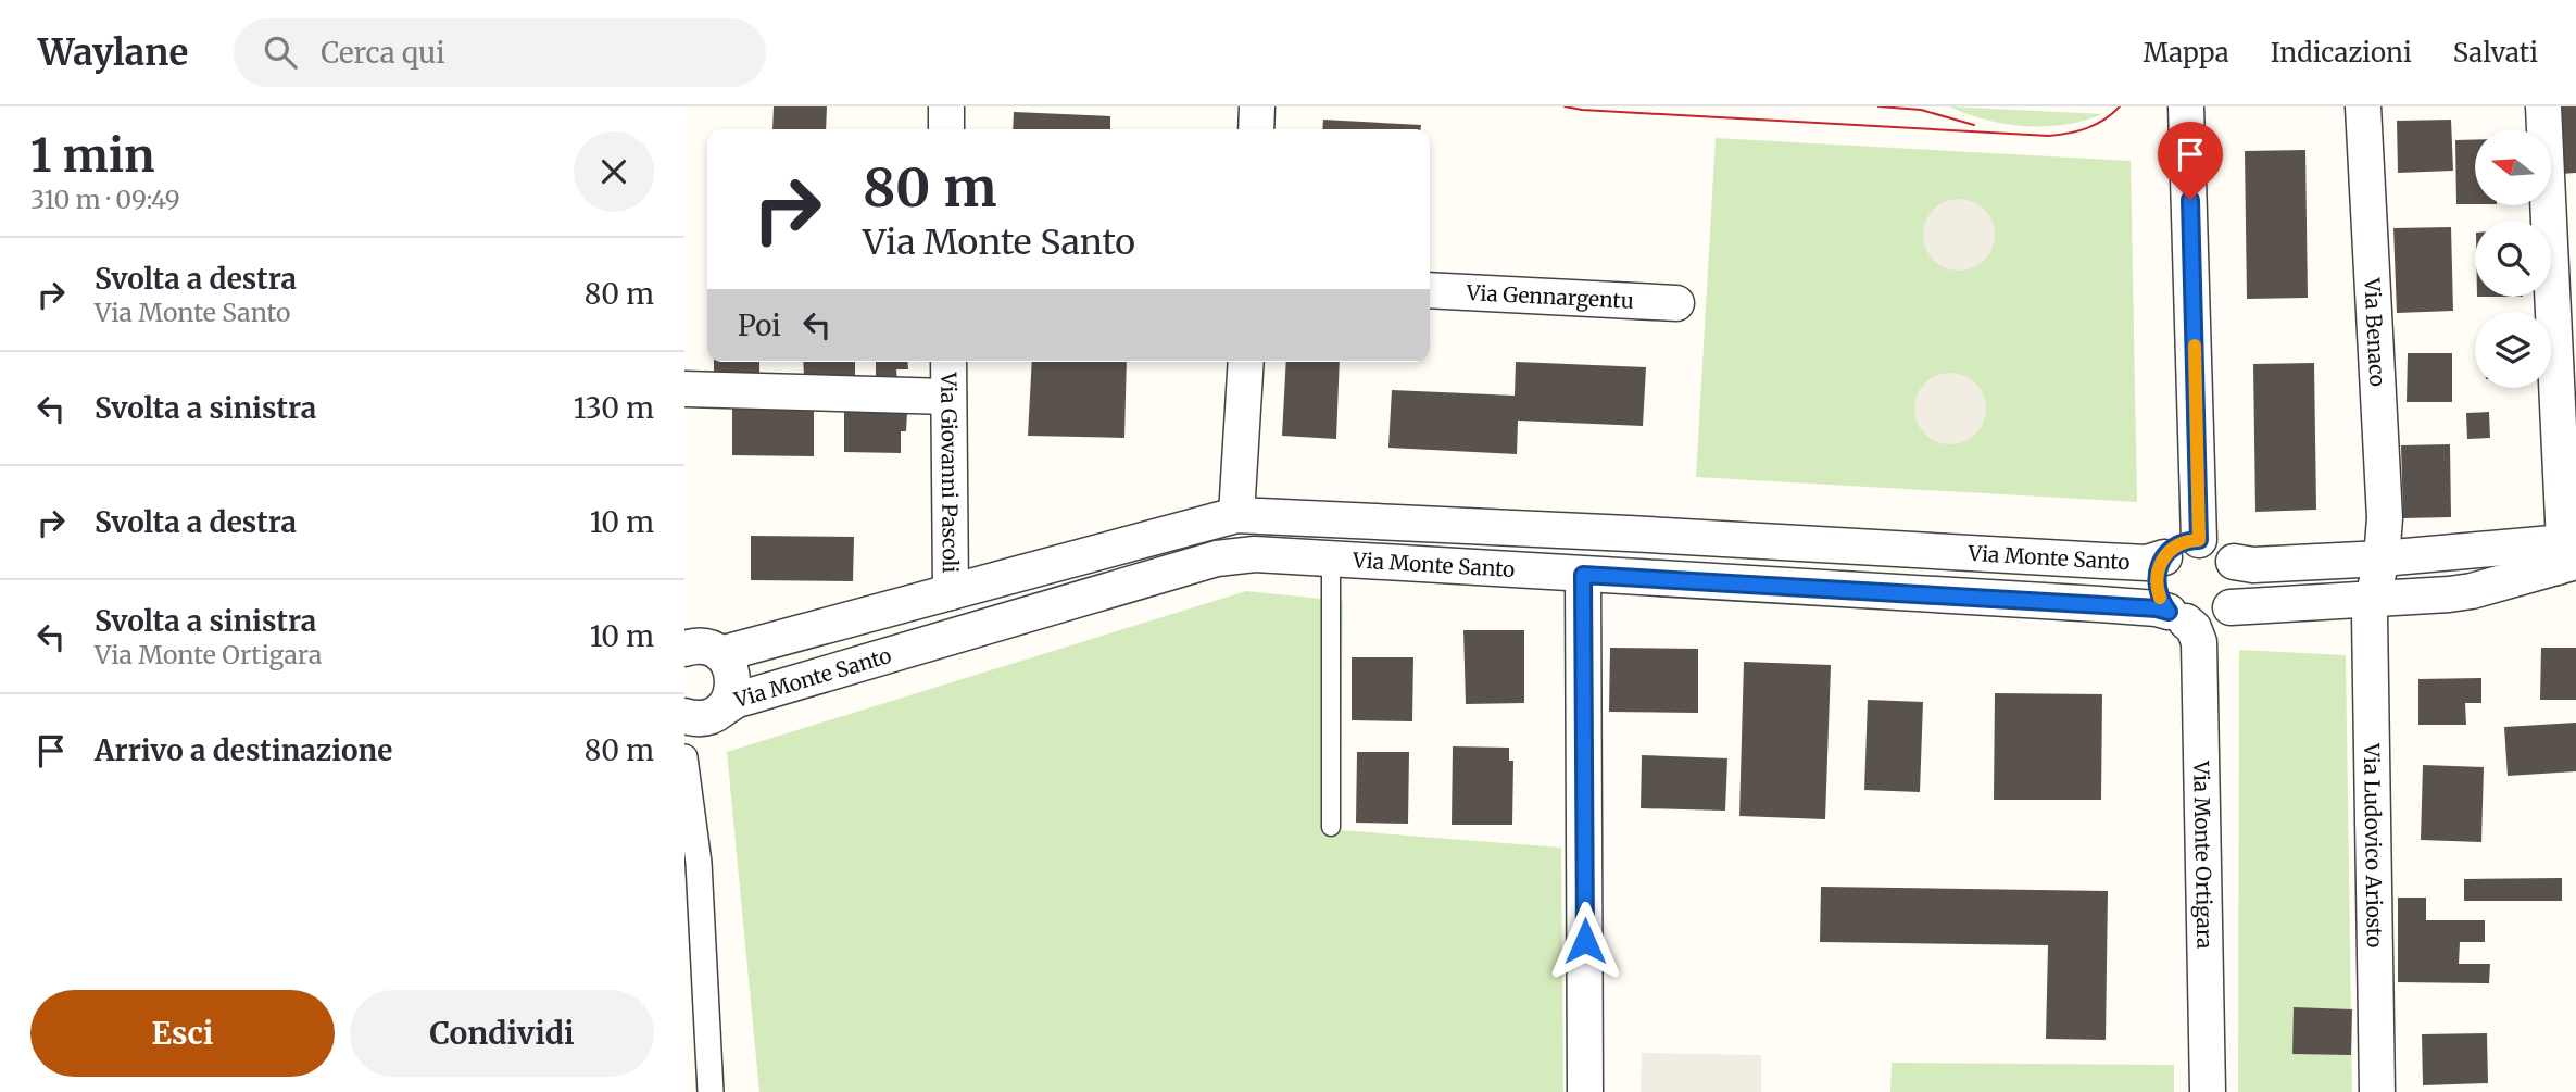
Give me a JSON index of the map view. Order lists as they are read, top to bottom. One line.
{"streets":{"street":["Via Gennargentu","Via Benaco","Via Giovanni Pascoli","Via Monte Santo","Via Ludovico Ariosto","Via Monte Ortigara"]},"crossings":[["Via Benaco","Via Ludovico Ariosto"],["Via Giovanni Pascoli","Via Monte Santo"],["Via Monte Santo","Via Monte Ortigara"]],"north":"left","page":{"header":"Waylane","search":"Cerca qui","nav":["Mappa","Indicazioni","Salvati"],"heading":["1 min","310 m · 09:49"],"turn":["80 m","Via Monte Santo"],"list":[{"name":"Svolta a destra","note":"Via Monte Santo","value":"80 m"},{"name":"Svolta a sinistra","value":"130 m"},{"name":"Svolta a destra","value":"10 m"},{"name":"Svolta a sinistra","note":"Via Monte Ortigara","value":"10 m"},{"name":"Arrivo a destinazione","value":"80 m"}],"then":"Poi","buttons":["Esci","Condividi"]}}
